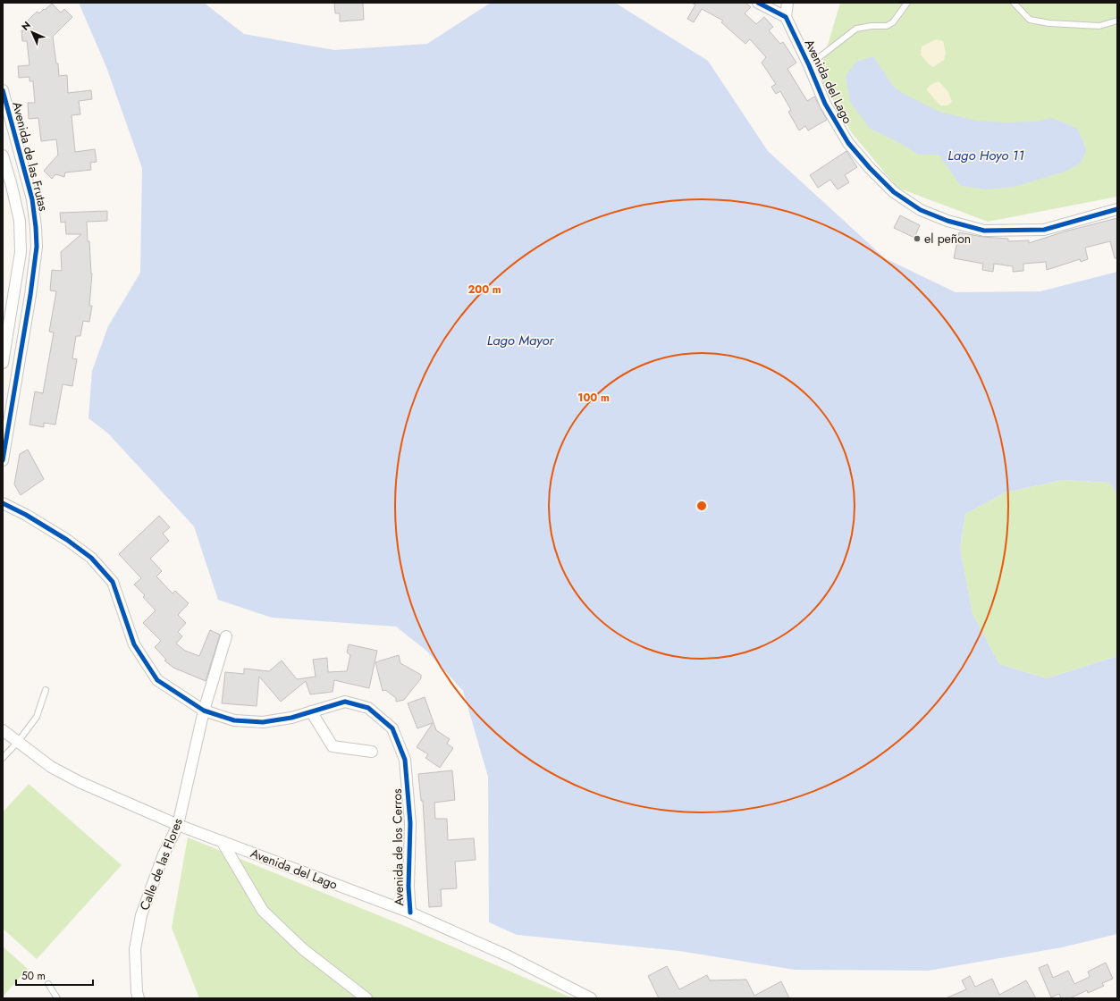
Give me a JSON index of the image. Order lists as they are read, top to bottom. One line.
{"streets":{"street":["Avenida del Lago","Avenida de las Frutas","Avenida de los Cerros","Calle de las Flores"]},"crossings":[["Avenida del Lago","Avenida de los Cerros"],["Avenida del Lago","Calle de las Flores"],["Avenida de los Cerros","Calle de las Flores"]],"water":["Lago Hoyo 11","Lago Mayor"],"places":["el peñon"],"scale_bar":"50 m","north":"top left","rings":["200 m","100 m"]}
